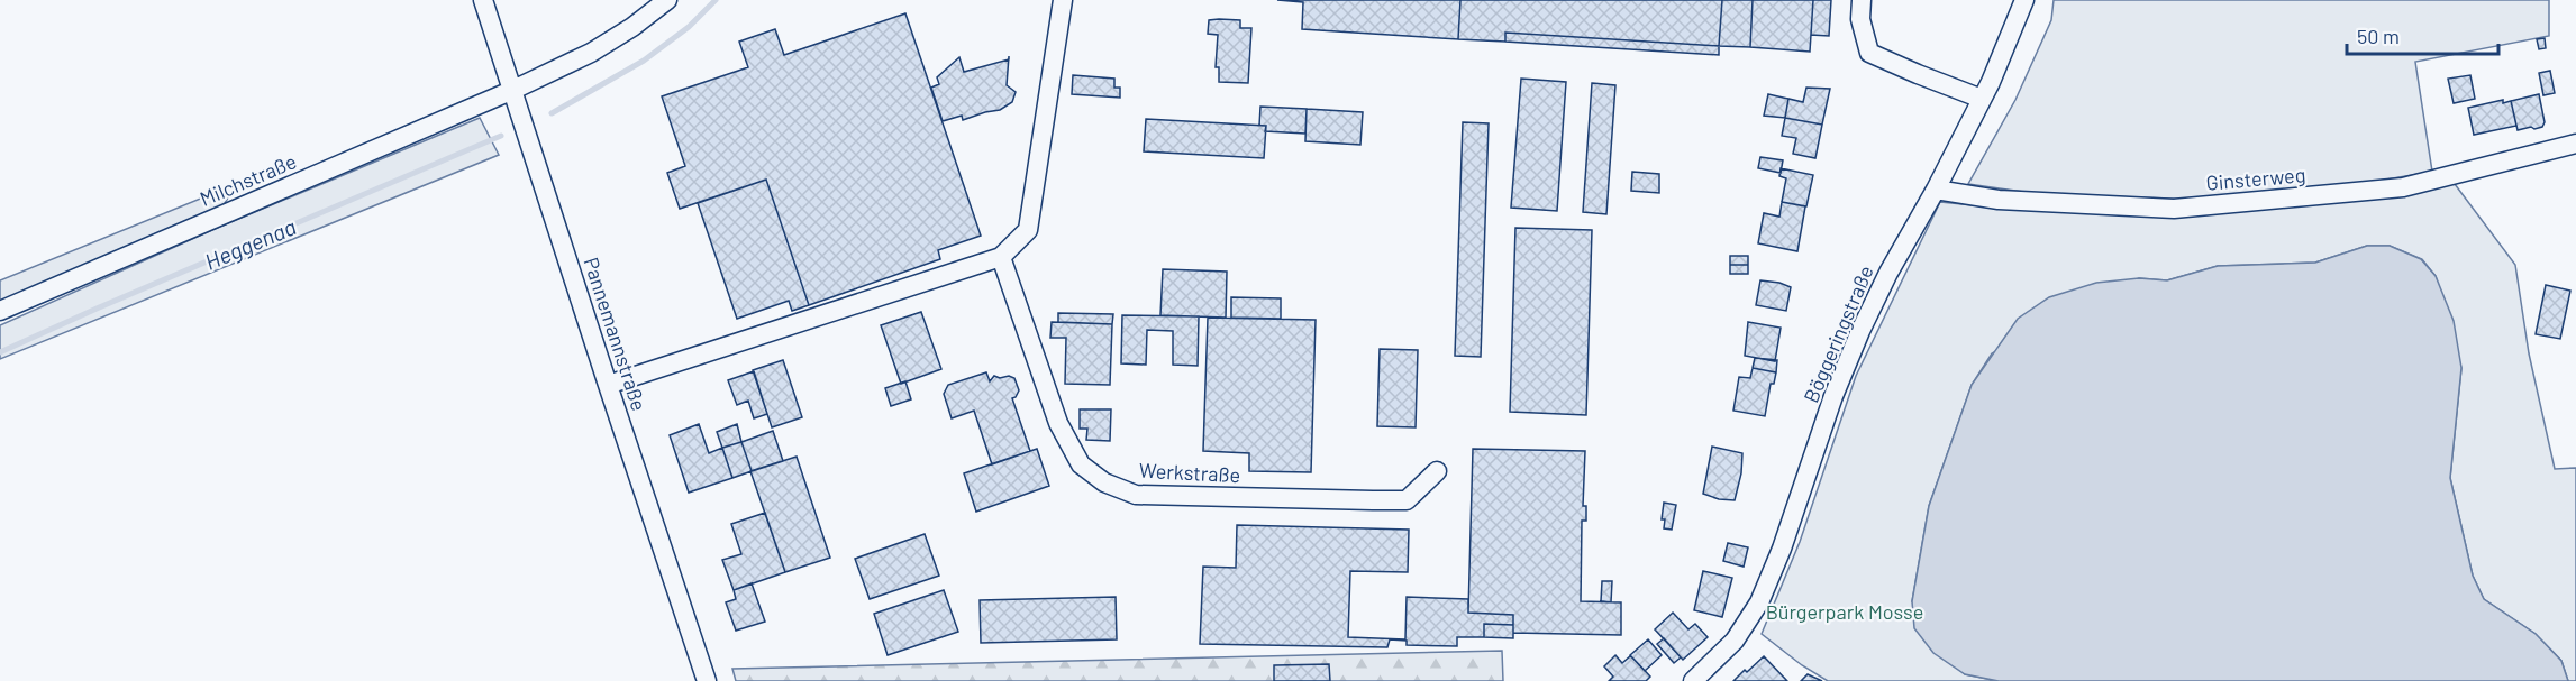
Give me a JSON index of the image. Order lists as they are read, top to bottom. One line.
{"streets":{"street":["Ginsterweg","Milchstraße","Pannemannstraße","Böggeringstraße","Werkstraße"]},"crossings":[["Ginsterweg","Böggeringstraße"],["Milchstraße","Pannemannstraße"]],"water":["Heggenaa"],"parks":["Bürgerpark Mosse"],"scale_bar":"50 m"}
